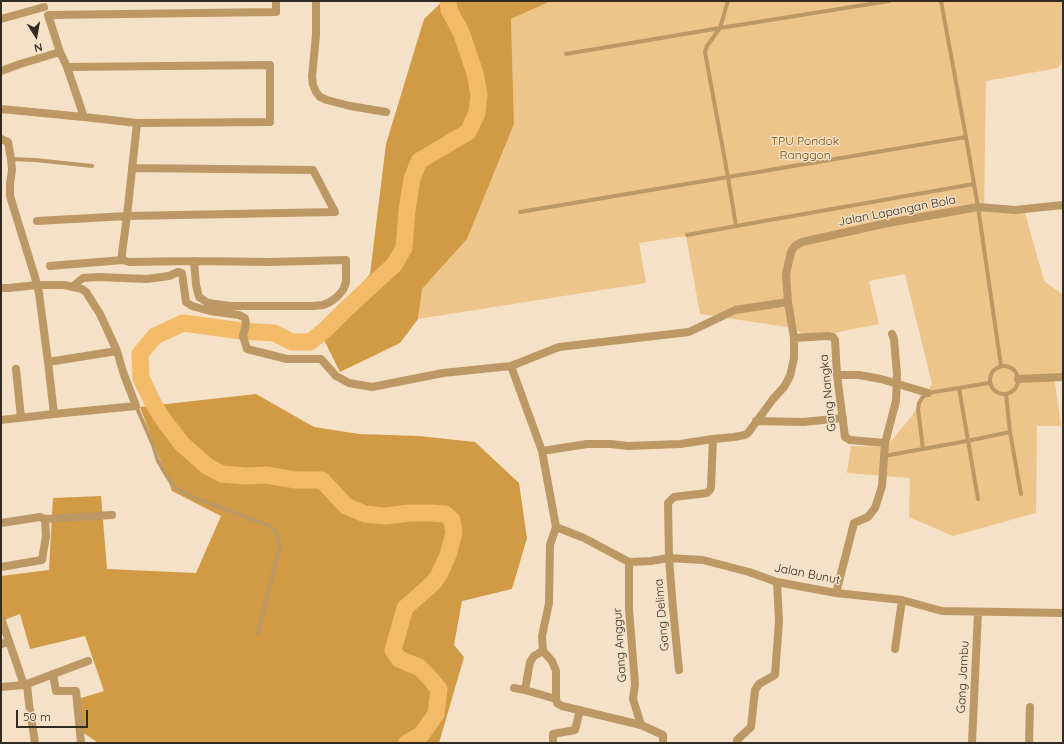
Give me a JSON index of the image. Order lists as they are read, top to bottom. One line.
{"streets":{"street":["Jalan Lapangan Bola","Gang Nangka","Jalan Bunut","Gang Delima","Gang Anggur","Gang Jambu"]},"crossings":[["Jalan Bunut","Gang Delima"],["Jalan Bunut","Gang Anggur"],["Jalan Bunut","Gang Jambu"]],"parks":["TPU Pondok Ranggon"],"scale_bar":"50 m","north":"bottom"}
